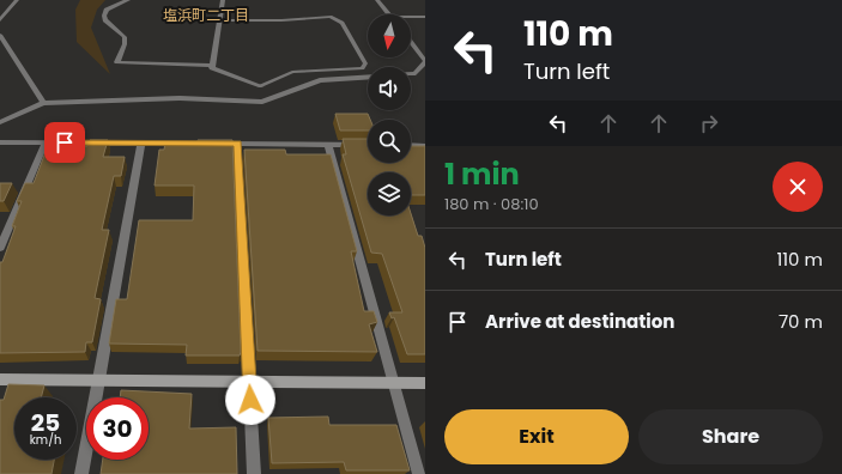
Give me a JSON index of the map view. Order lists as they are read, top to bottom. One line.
{"districts":["塩浜町二丁目"],"north":"bottom","page":{"turn":["110 m","Turn left"],"heading":["1 min","180 m · 08:10"],"list":[{"name":"Turn left","value":"110 m"},{"name":"Arrive at destination","value":"70 m"}],"speed":"25 km/h","limit":"30","buttons":["Exit","Share"]}}
